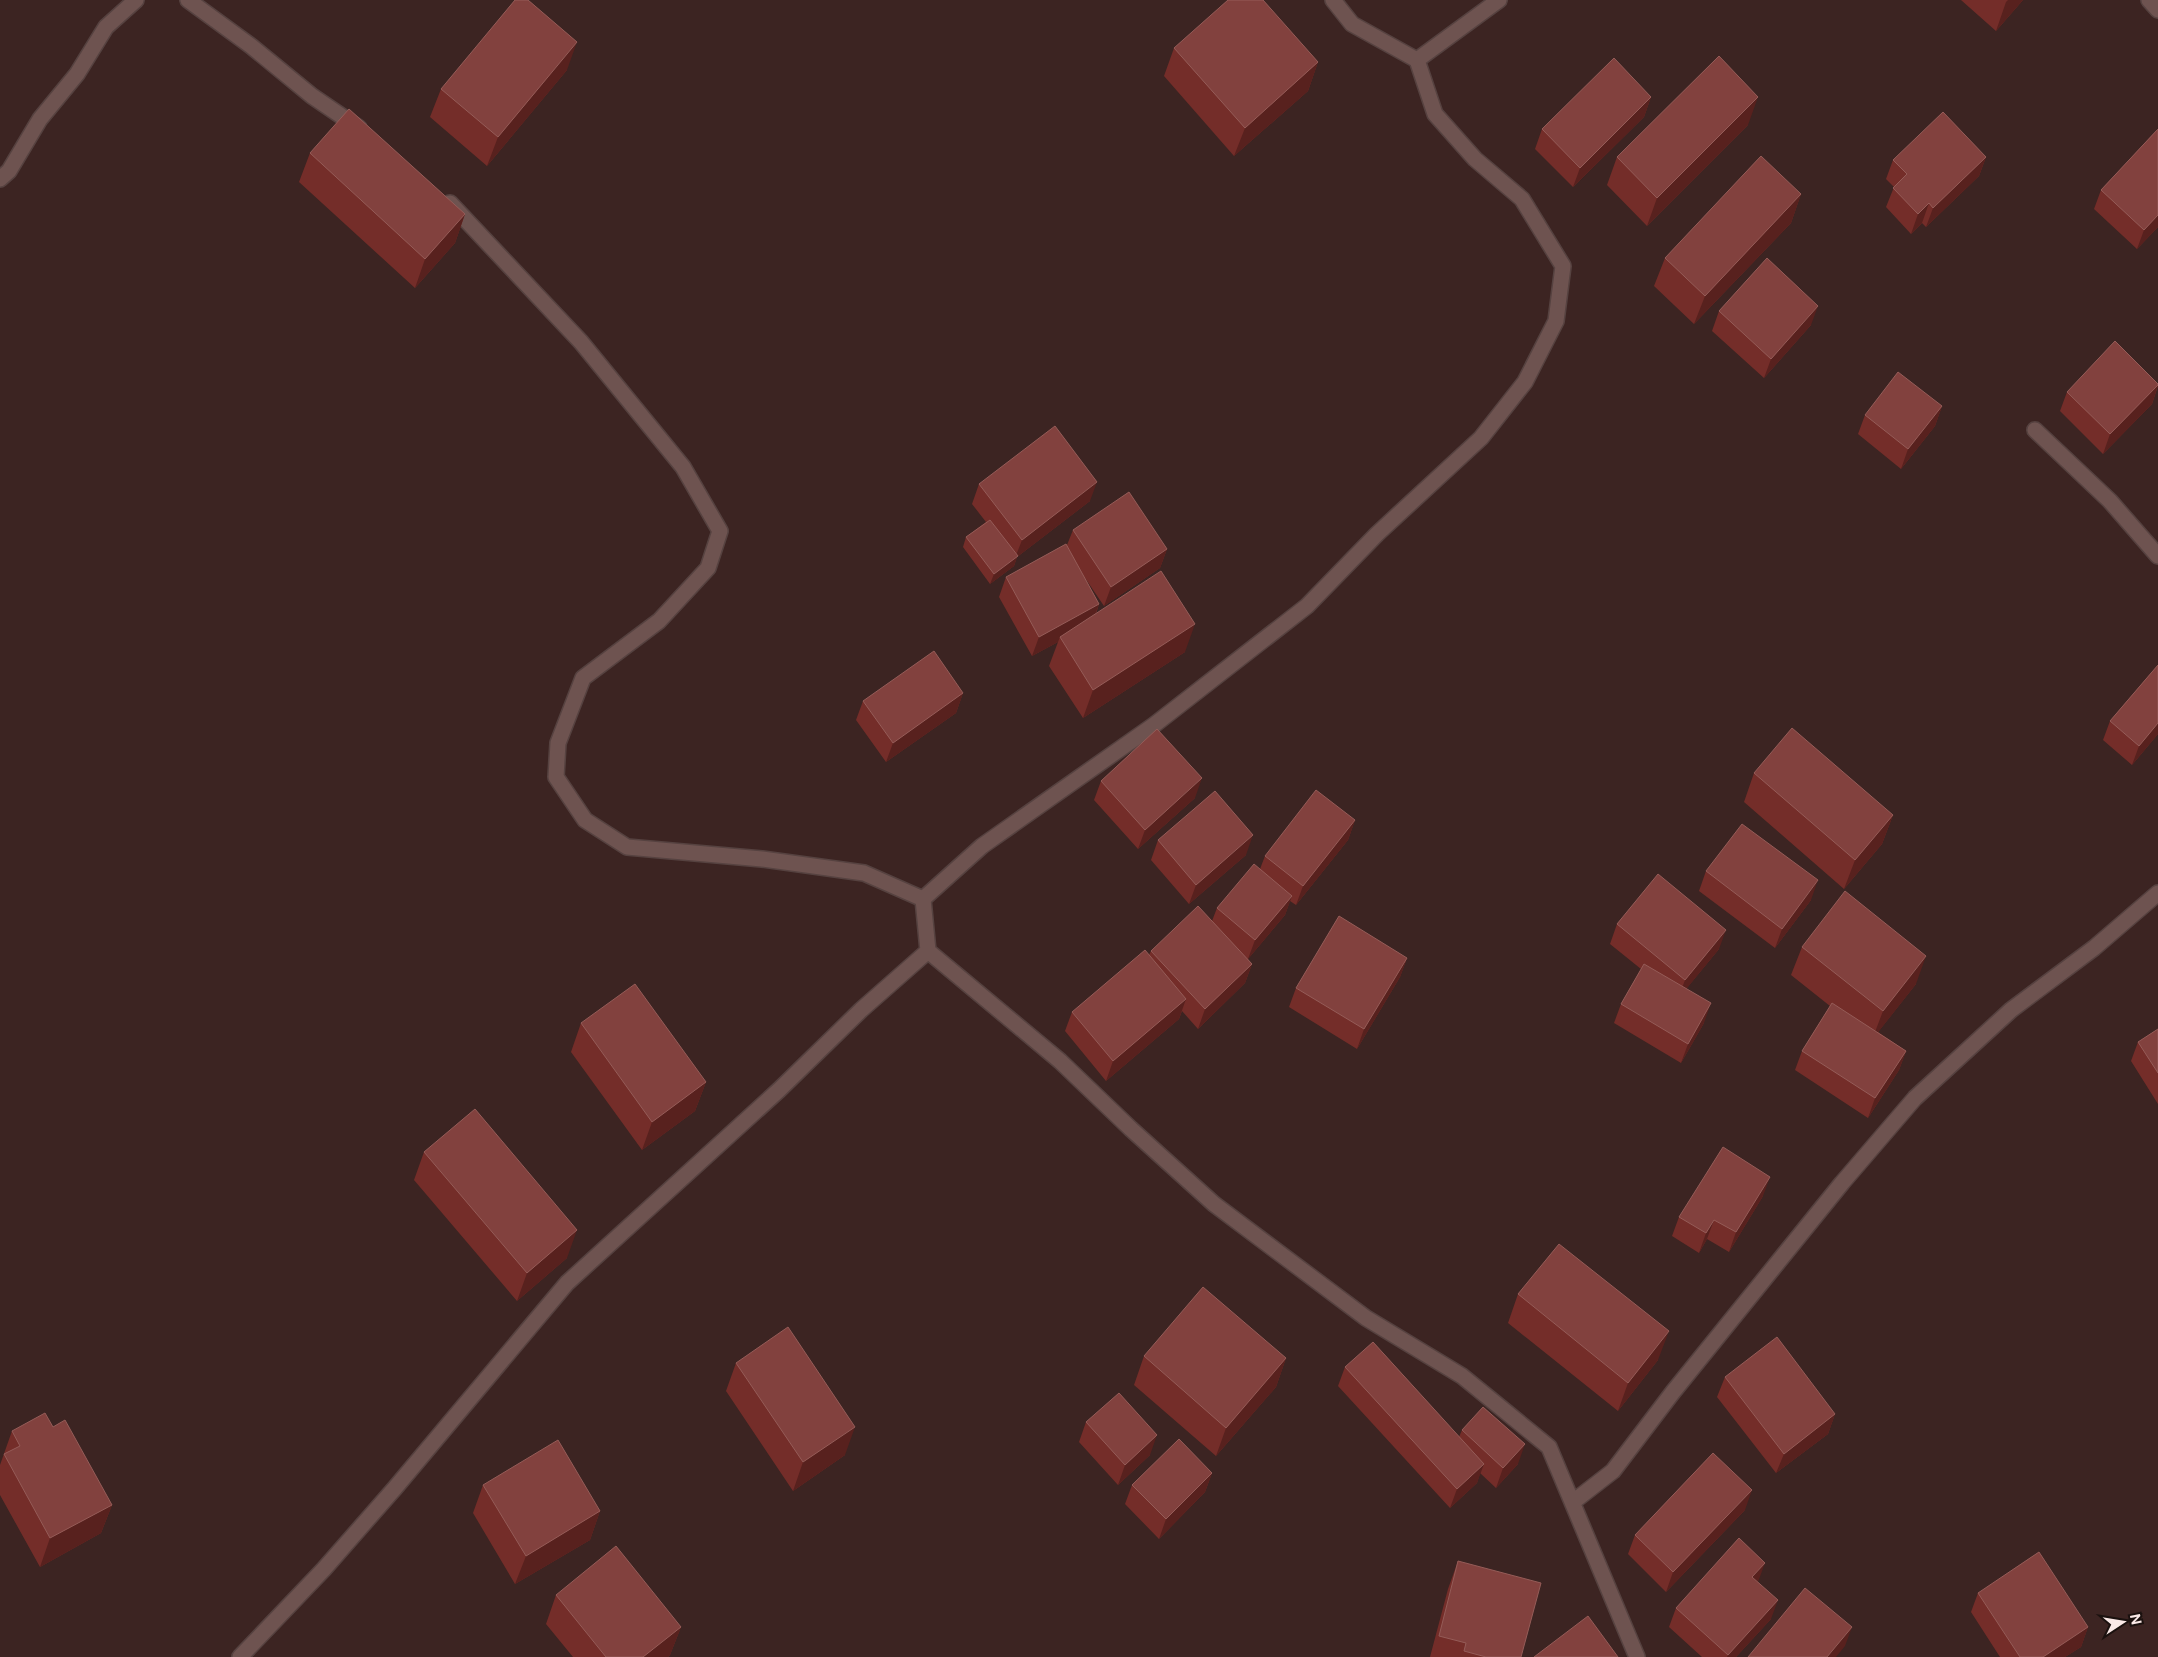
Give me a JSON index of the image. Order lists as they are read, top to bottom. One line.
{"north":"right"}
